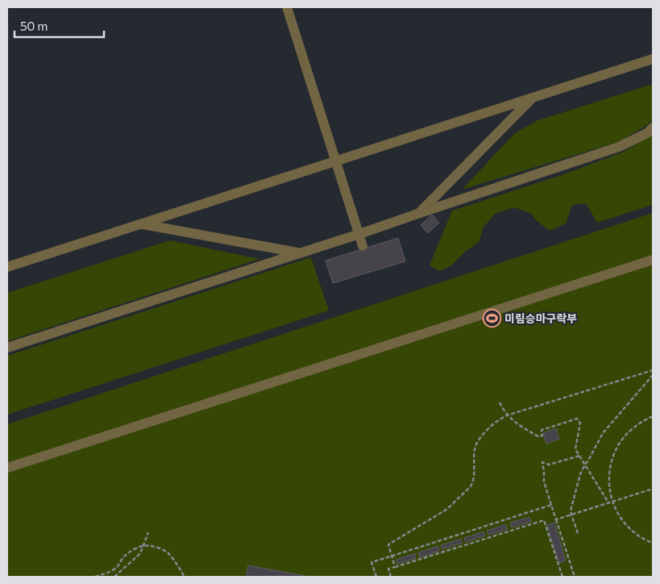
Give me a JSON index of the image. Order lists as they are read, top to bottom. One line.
{"places":{"sports":["미림승마구락부"]},"scale_bar":"50 m"}
